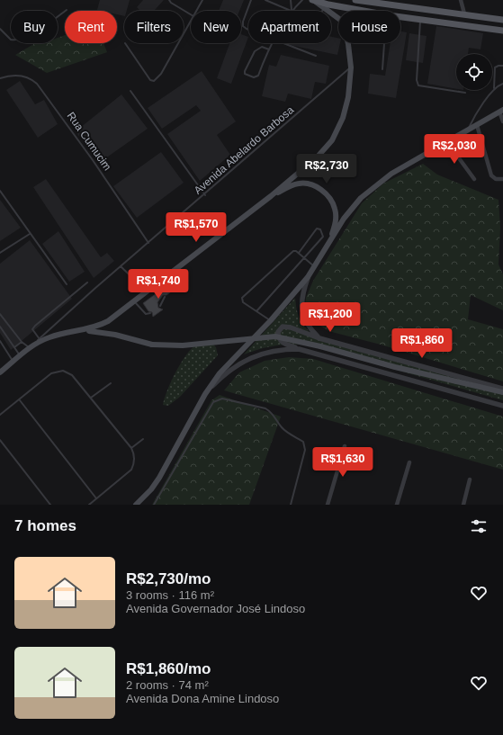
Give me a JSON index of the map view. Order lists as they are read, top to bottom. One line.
{"streets":{"lane":["Rua Cumucim","Avenida Abelardo Barbosa"]},"crossings":[["Rua Cumucim","Avenida Abelardo Barbosa"]],"page":{"chip":["Buy","Rent","Filters","New","Apartment","House"],"price":["R$2,030","R$2,730","R$1,570","R$1,740","R$1,200","R$1,860","R$1,630"],"heading":"7 homes","list":[{"name":"R$2,730/mo","note":"3 rooms · 116 m² · Avenida Governador José Lindoso"},{"name":"R$1,860/mo","note":"2 rooms · 74 m² · Avenida Dona Amine Lindoso"}]}}
